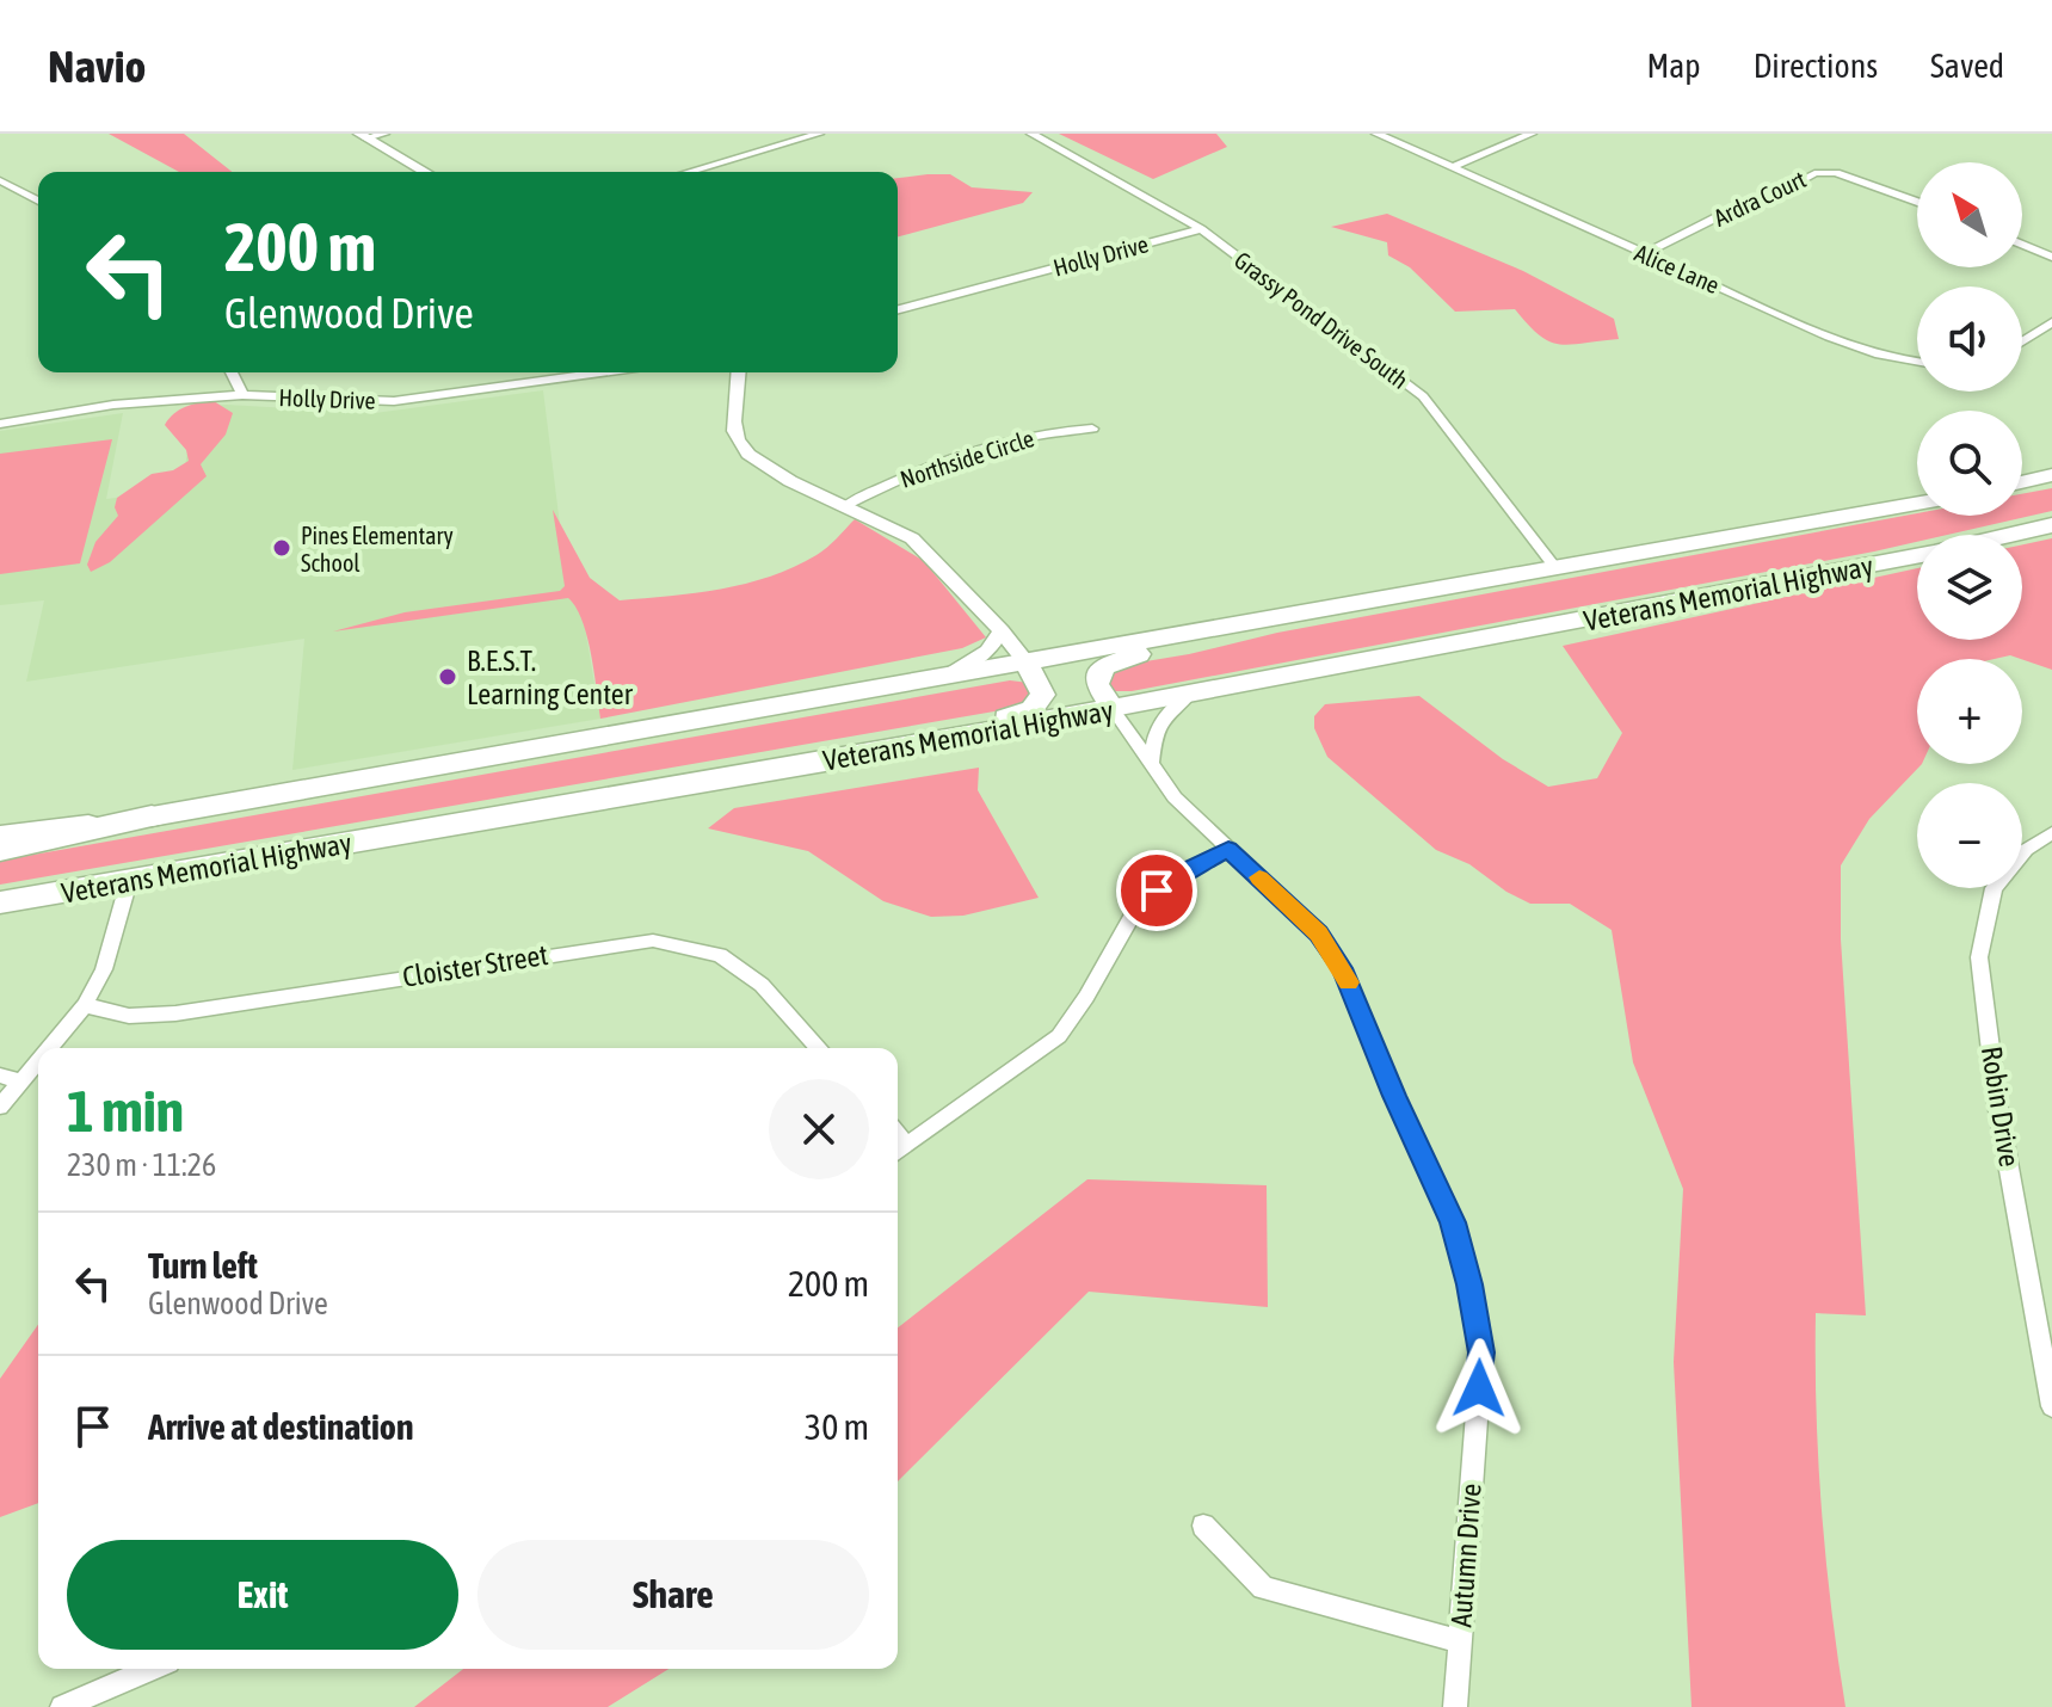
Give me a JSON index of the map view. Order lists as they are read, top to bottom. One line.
{"streets":{"highway":["Veterans Memorial Highway"],"street":["Ardra Court","Holly Drive","Alice Lane","Grassy Pond Drive South","Northside Circle","Cloister Street","Robin Drive","Autumn Drive"]},"crossings":[["Ardra Court","Alice Lane"],["Holly Drive","Grassy Pond Drive South"],["Grassy Pond Drive South","Veterans Memorial Highway"],["Veterans Memorial Highway","Autumn Drive"]],"places":["Pines Elementary School","B.E.S.T. Learning Center"],"north":"top left","page":{"header":"Navio","nav":["Map","Directions","Saved"],"map_buttons":["+","−"],"turn":["200 m","Glenwood Drive"],"heading":["1 min","230 m · 11:26"],"list":[{"name":"Turn left","note":"Glenwood Drive","value":"200 m"},{"name":"Arrive at destination","value":"30 m"}],"buttons":["Exit","Share"]}}
